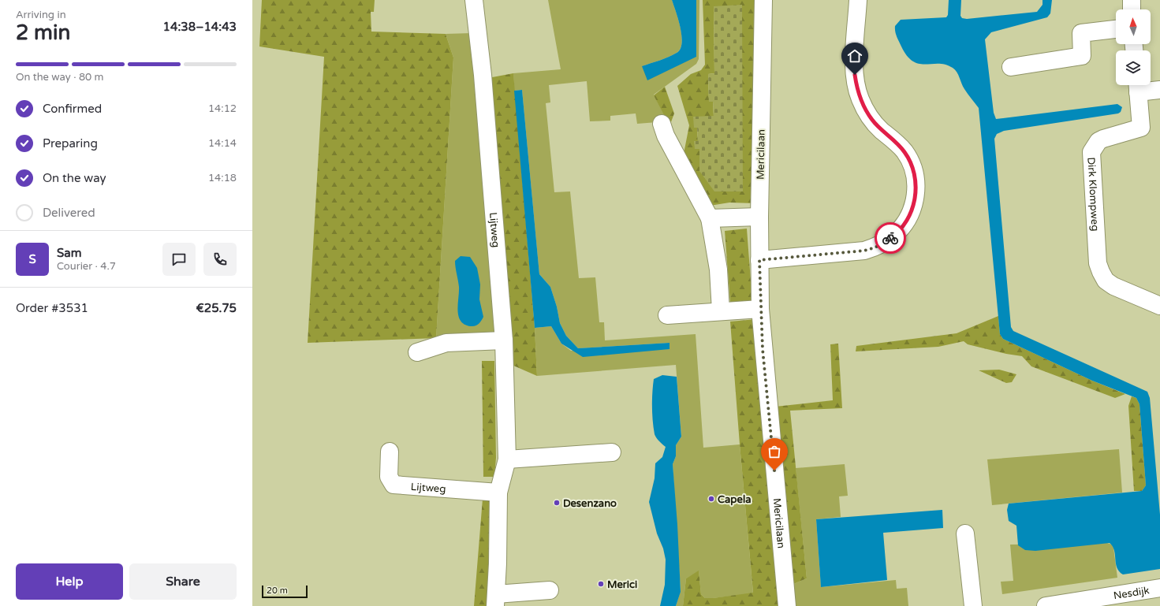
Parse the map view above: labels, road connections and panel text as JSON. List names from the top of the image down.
{
  "streets": {
    "street": [
      "Mericilaan",
      "Dirk Klompweg",
      "Lijtweg",
      "Nesdijk"
    ]
  },
  "places": ["Capela", "Desenzano", "Merici"],
  "scale_bar": "20 m",
  "north": "top",
  "page": {
    "heading": ["2 min", "Arriving in", "14:38–14:43"],
    "panel": [
      "Sam",
      "Courier · 4.7",
      "Order #3531",
      "€25.75"
    ],
    "bar": "On the way · 80 m",
    "list": [
      ["Confirmed", "14:12"],
      ["Preparing", "14:14"],
      ["On the way", "14:18"],
      "Delivered"
    ],
    "round": "S",
    "buttons": ["Help", "Share"],
    "scale": "20 m"
  }
}
